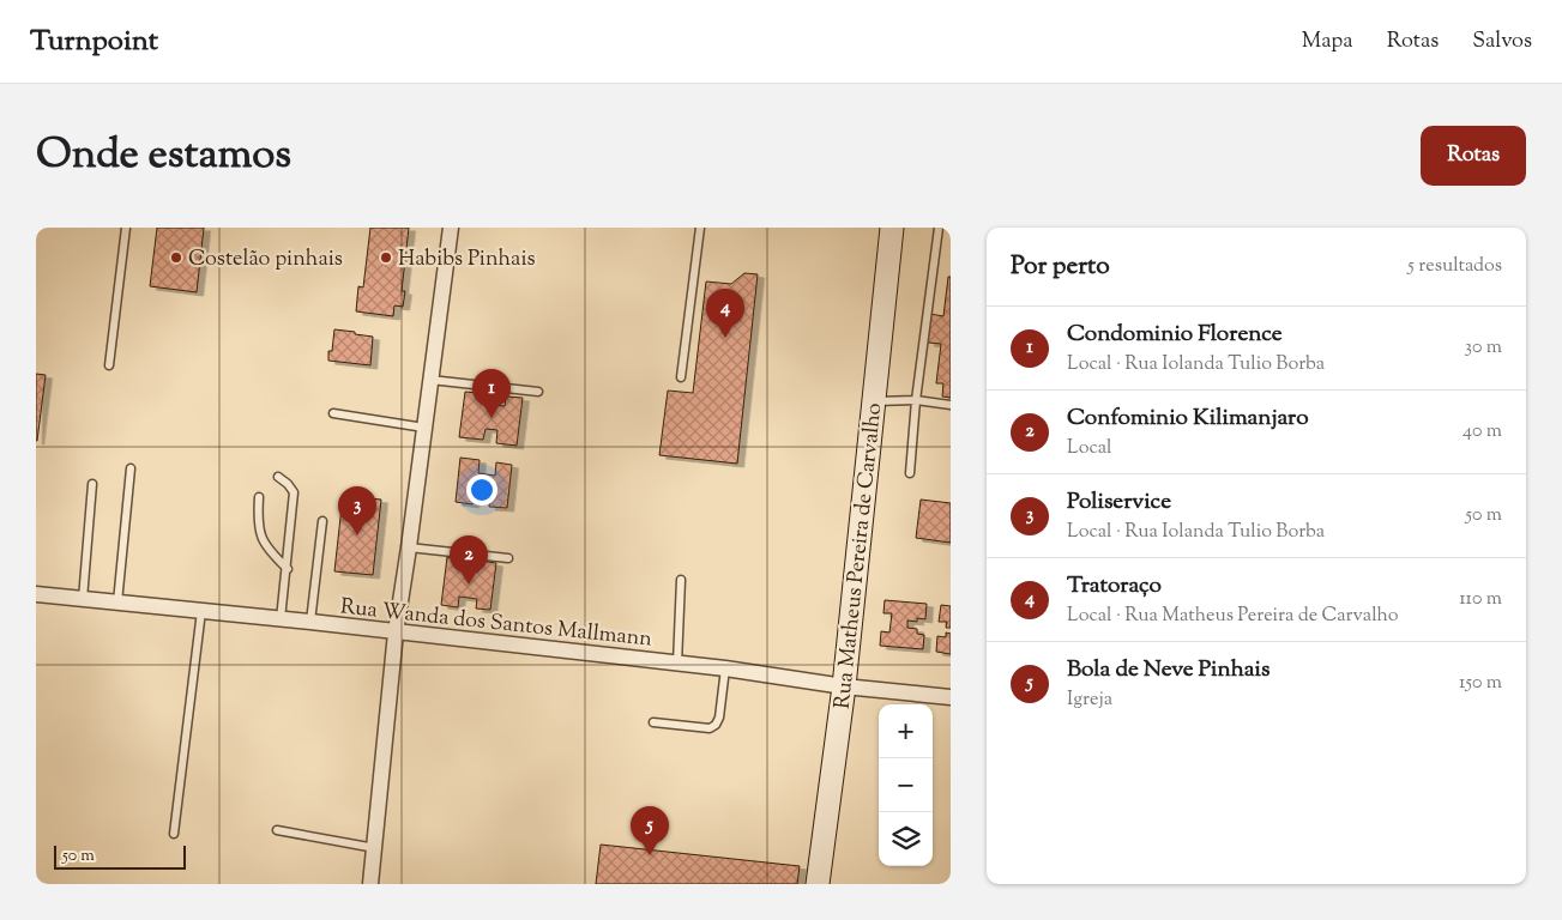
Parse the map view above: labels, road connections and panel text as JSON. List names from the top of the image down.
{
  "streets": {
    "street": ["Rua Matheus Pereira de Carvalho", "Rua Wanda dos Santos Mallmann"]
  },
  "crossings": [
    ["Rua Matheus Pereira de Carvalho", "Rua Wanda dos Santos Mallmann"]
  ],
  "places": ["Costelão pinhais", "Habibs Pinhais"],
  "scale_bar": "50 m",
  "page": {
    "header": "Turnpoint",
    "nav": ["Mapa", "Rotas", "Salvos"],
    "title": "Onde estamos",
    "buttons": "Rotas",
    "heading": ["Por perto", "5 resultados"],
    "pins": [
      "4",
      "1",
      "3",
      "2",
      "5"
    ],
    "list": [
      {
        "mark": "1",
        "name": "Condominio Florence",
        "note": "Local · Rua Iolanda Tulio Borba",
        "value": "30 m"
      },
      {
        "mark": "2",
        "name": "Confominio Kilimanjaro",
        "note": "Local",
        "value": "40 m"
      },
      {
        "mark": "3",
        "name": "Poliservice",
        "note": "Local · Rua Iolanda Tulio Borba",
        "value": "50 m"
      },
      {
        "mark": "4",
        "name": "Tratoraço",
        "note": "Local · Rua Matheus Pereira de Carvalho",
        "value": "110 m"
      },
      {
        "mark": "5",
        "name": "Bola de Neve Pinhais",
        "note": "Igreja",
        "value": "150 m"
      }
    ],
    "map_buttons": ["+", "−"],
    "scale": "50 m"
  }
}
